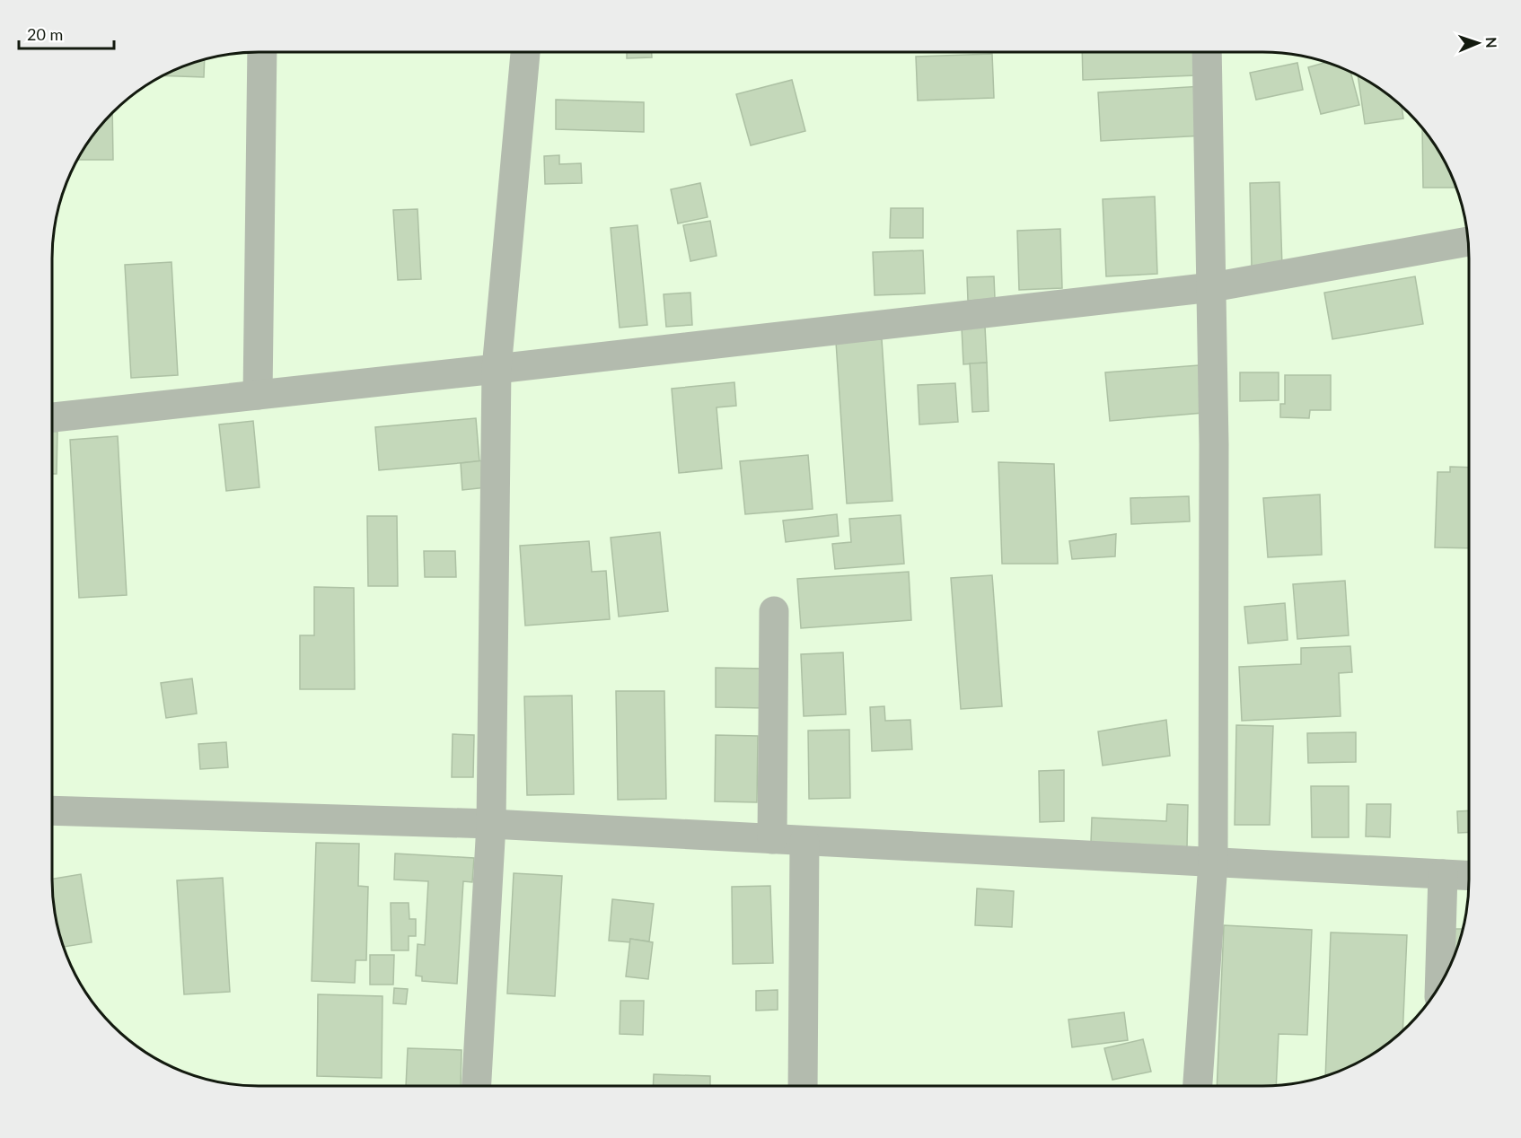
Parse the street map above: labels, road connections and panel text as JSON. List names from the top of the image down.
{
  "scale_bar": "20 m",
  "north": "right"
}
